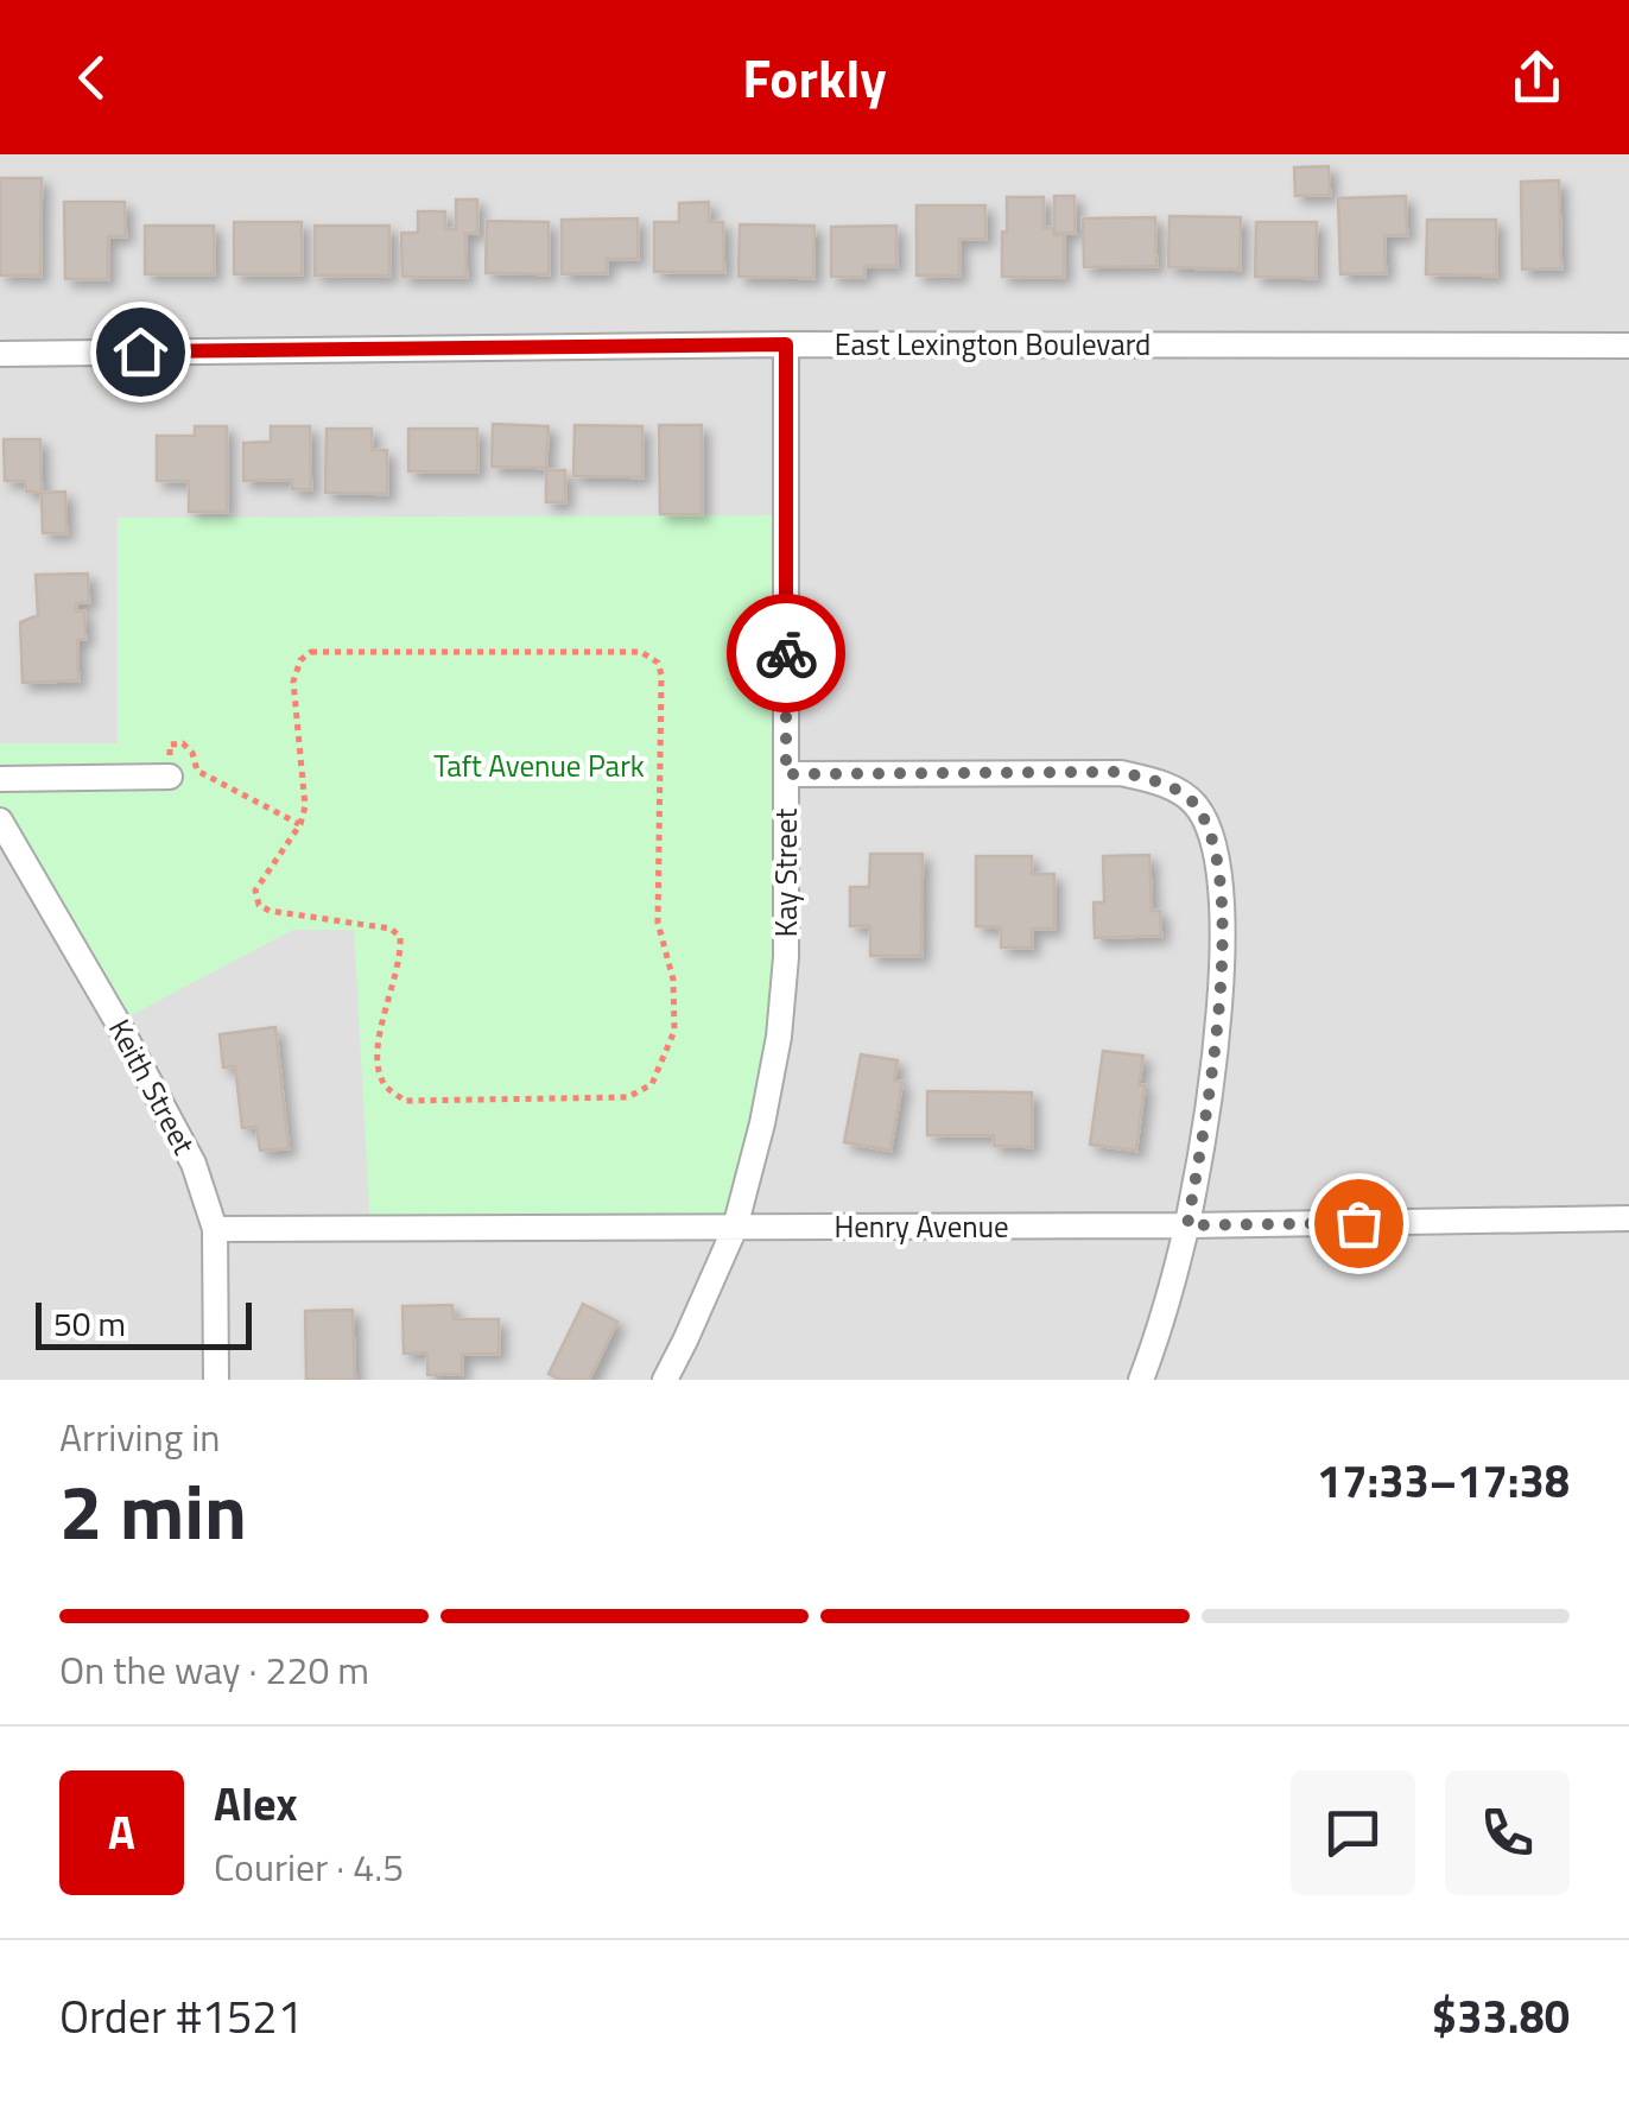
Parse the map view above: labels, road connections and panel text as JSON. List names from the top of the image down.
{
  "streets": {
    "street": [
      "East Lexington Boulevard",
      "Kay Street",
      "Keith Street",
      "Henry Avenue"
    ]
  },
  "crossings": [
    ["East Lexington Boulevard", "Kay Street"],
    ["Kay Street", "Henry Avenue"],
    ["Keith Street", "Henry Avenue"]
  ],
  "parks": ["Taft Avenue Park"],
  "scale_bar": "50 m",
  "page": {
    "header": "Forkly",
    "scale": "50 m",
    "heading": ["2 min", "Arriving in", "17:33–17:38"],
    "panel": [
      "Alex",
      "Courier · 4.5",
      "Order #1521",
      "$33.80"
    ],
    "bar": "On the way · 220 m",
    "round": "A"
  }
}
